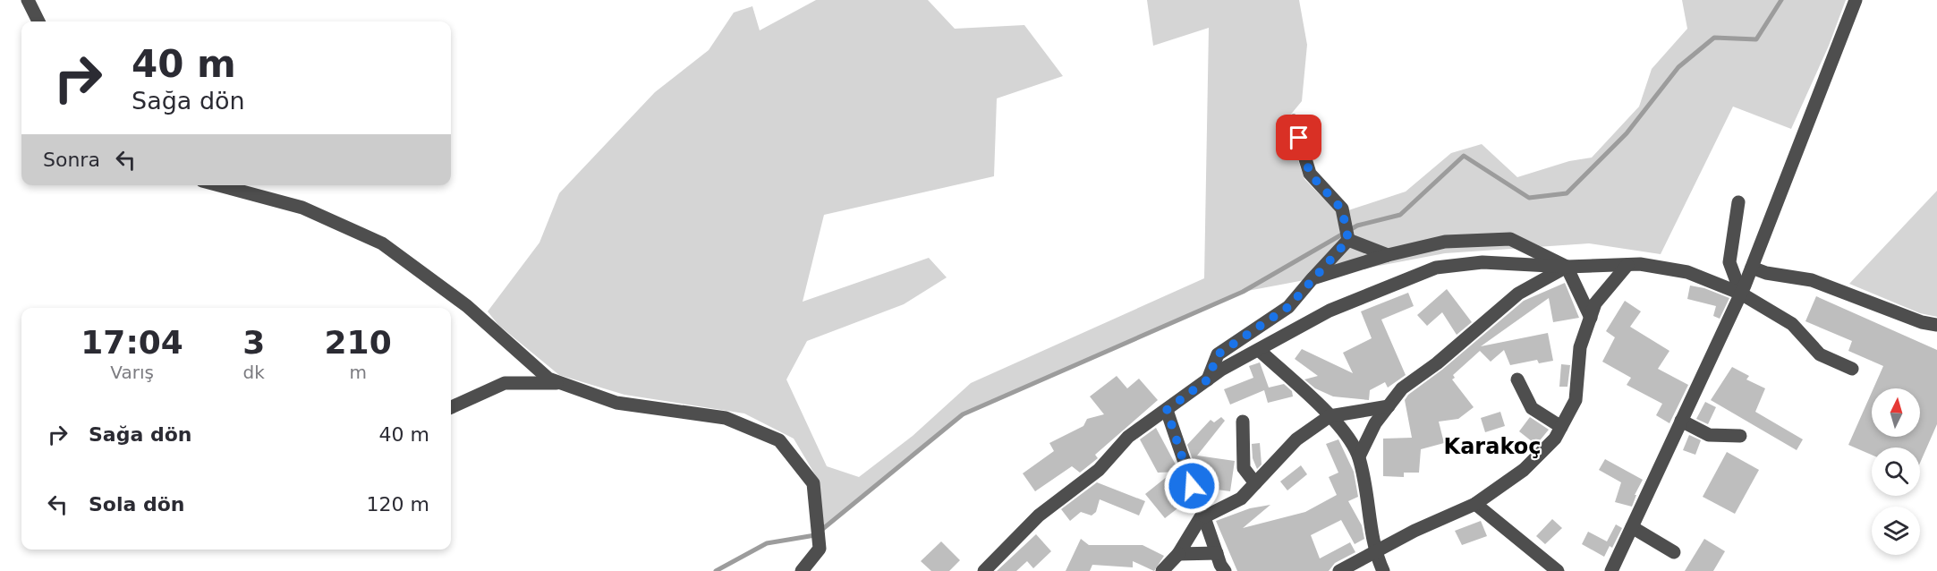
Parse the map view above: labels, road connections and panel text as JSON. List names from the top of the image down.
{
  "districts": ["Karakoç"],
  "north": "top",
  "page": {
    "turn": ["40 m", "Sağa dön"],
    "then": "Sonra",
    "eta": [
      "17:04",
      "Varış",
      "3",
      "dk",
      "210",
      "m"
    ],
    "list": [
      {
        "name": "Sağa dön",
        "value": "40 m"
      },
      {
        "name": "Sola dön",
        "value": "120 m"
      }
    ]
  }
}
